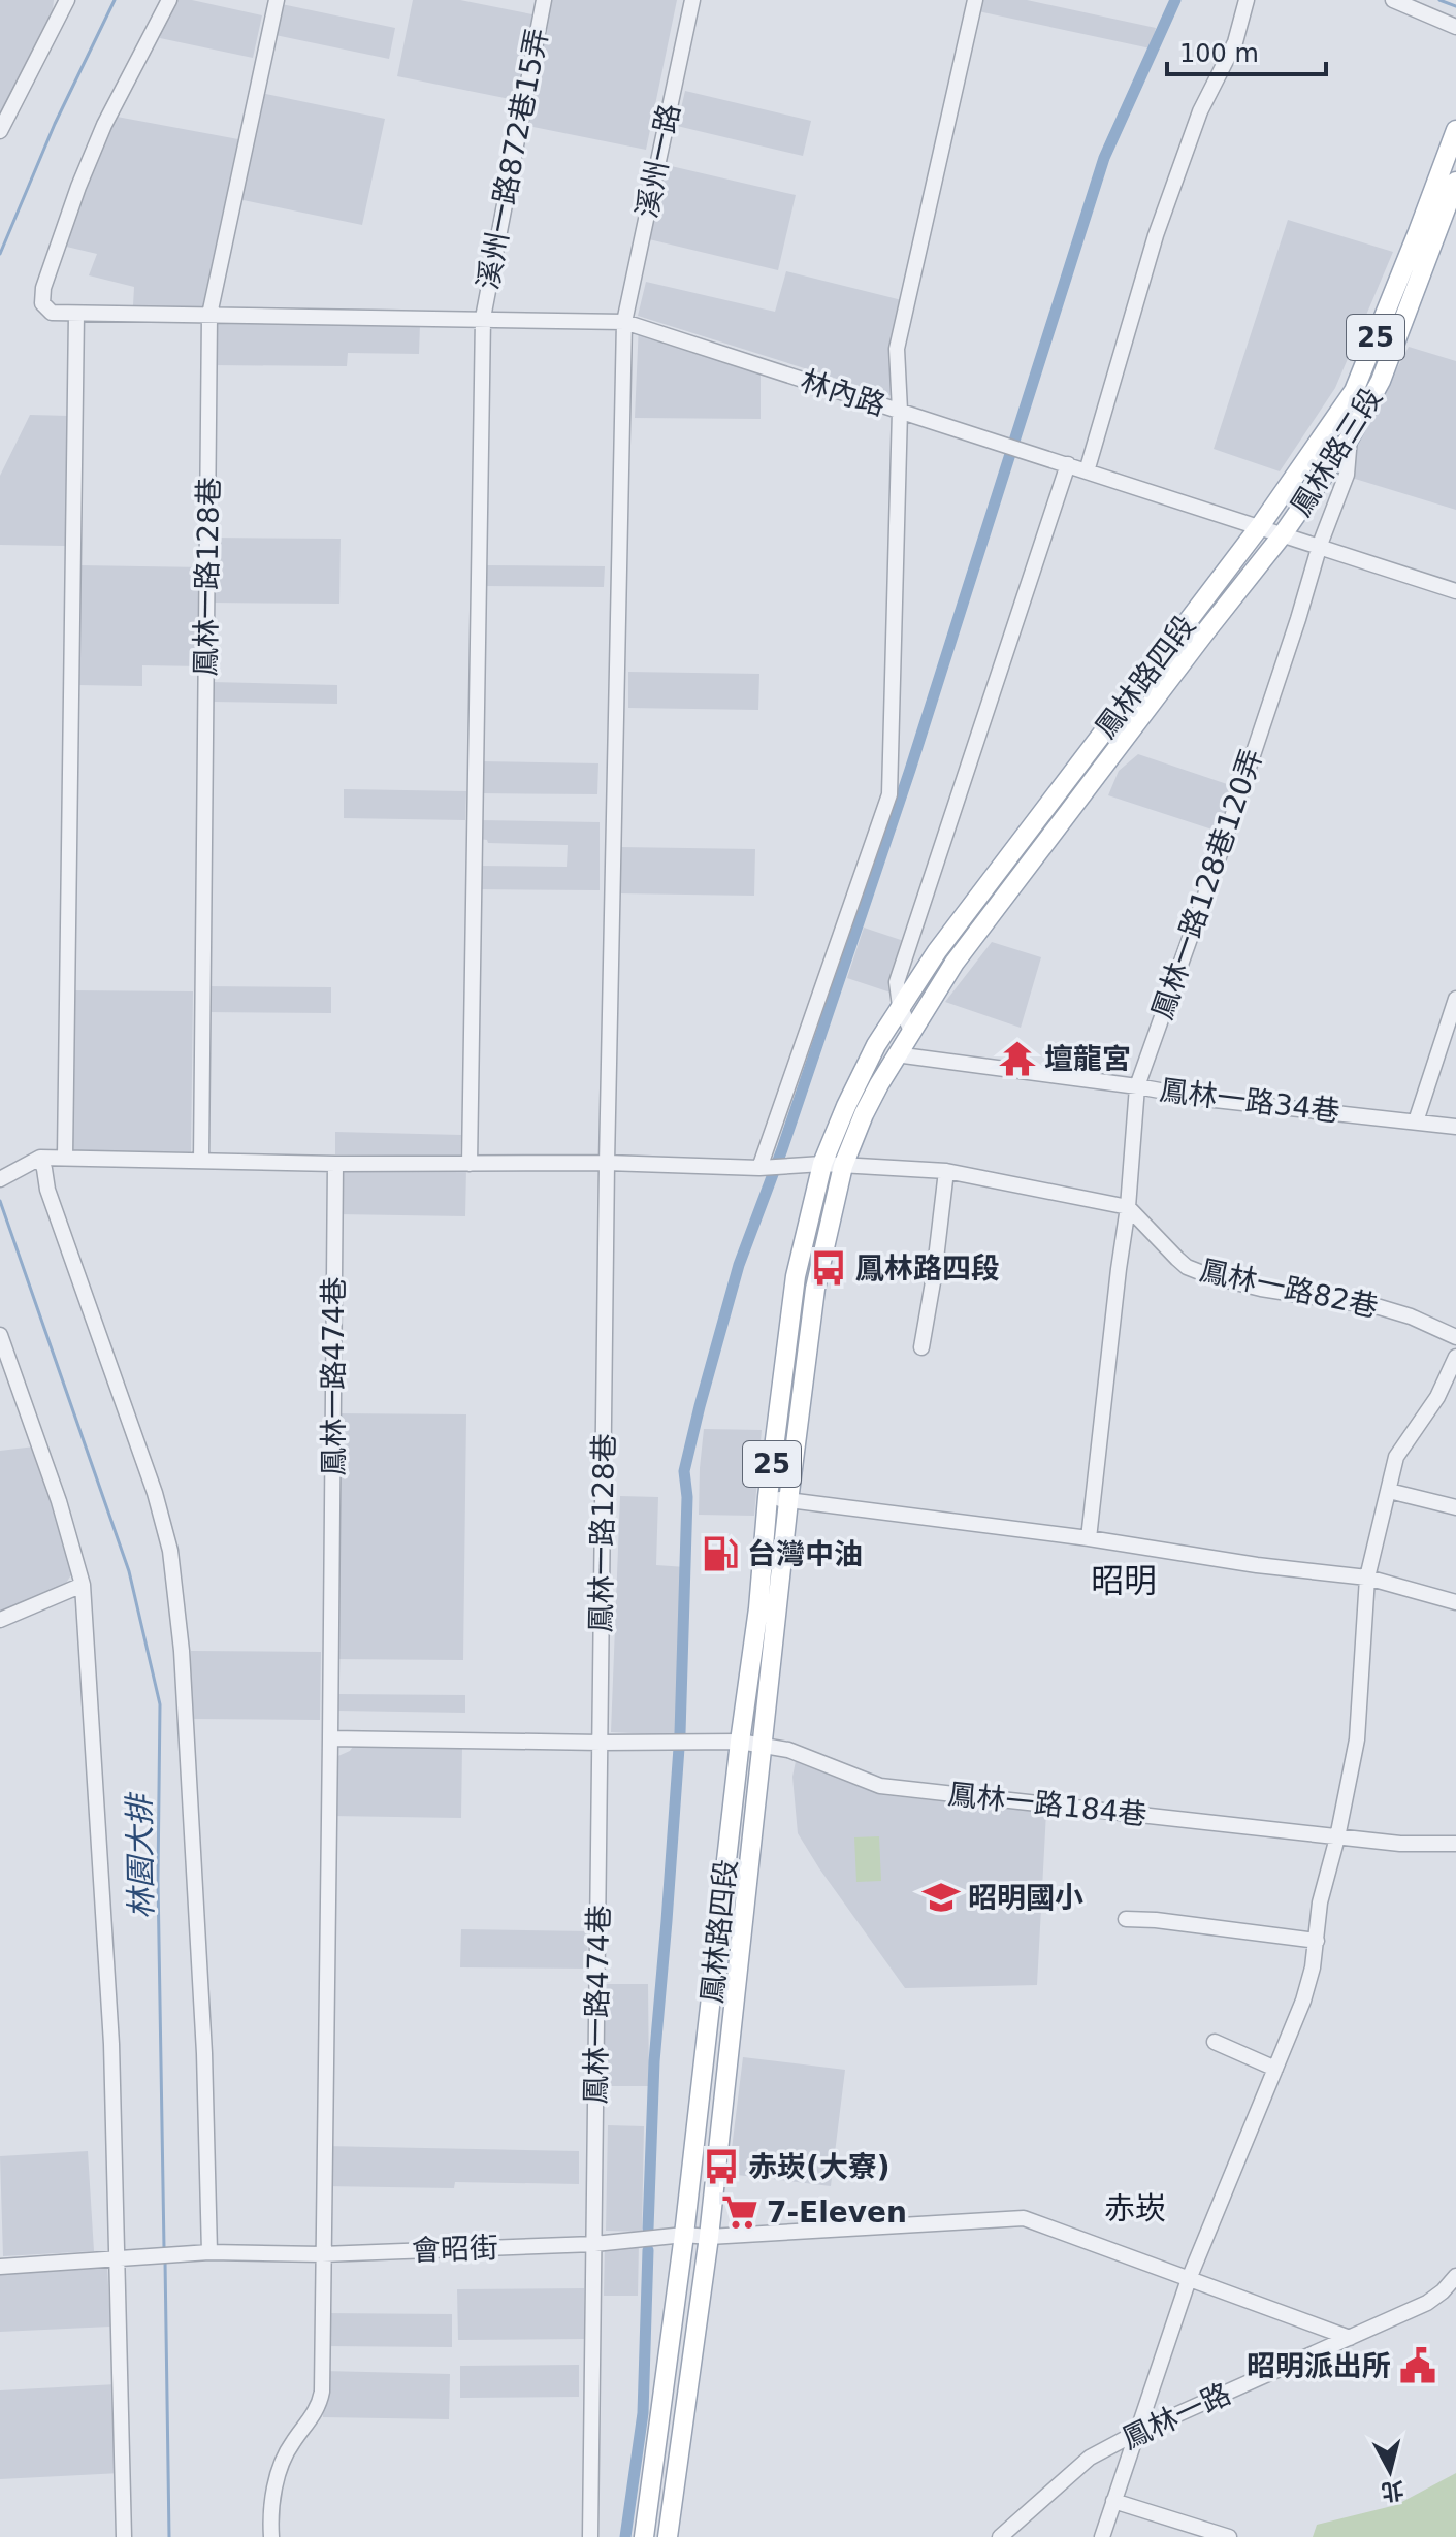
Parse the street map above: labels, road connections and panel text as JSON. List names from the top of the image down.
{
  "streets": {
    "main road": ["25", "鳳林路三段", "鳳林路四段"],
    "street": [
      "溪州一路872巷15弄",
      "溪州一路",
      "林內路",
      "鳳林一路128巷",
      "鳳林一路128巷120弄",
      "鳳林一路34巷",
      "鳳林一路82巷",
      "鳳林一路474巷",
      "鳳林一路184巷",
      "會昭街",
      "鳳林一路"
    ]
  },
  "crossings": [
    ["溪州一路872巷15弄", "林內路"],
    ["溪州一路", "林內路"],
    ["溪州一路", "鳳林一路128巷"],
    ["林內路", "鳳林路三段"],
    ["林內路", "鳳林一路128巷"],
    ["林內路", "鳳林路四段"],
    ["林內路", "鳳林一路128巷120弄"],
    ["鳳林路三段", "鳳林路四段"],
    ["鳳林路三段", "鳳林一路128巷120弄"],
    ["鳳林一路128巷", "鳳林一路474巷"],
    ["鳳林路四段", "鳳林一路34巷"],
    ["鳳林路四段", "鳳林一路184巷"],
    ["鳳林路四段", "會昭街"],
    ["鳳林一路128巷120弄", "鳳林一路34巷"],
    ["鳳林一路128巷120弄", "鳳林一路82巷"],
    ["鳳林一路474巷", "會昭街"]
  ],
  "districts": ["昭明", "赤崁"],
  "water": ["林園大排"],
  "places": {
    "temple": ["壇龍宮"],
    "bus stop": ["鳳林路四段", "赤崁(大寮)"],
    "fuel station": ["台灣中油"],
    "school or university": ["昭明國小"],
    "supermarket": ["7-Eleven"],
    "public building": ["昭明派出所"]
  },
  "scale_bar": "100 m",
  "north": "bottom"
}
